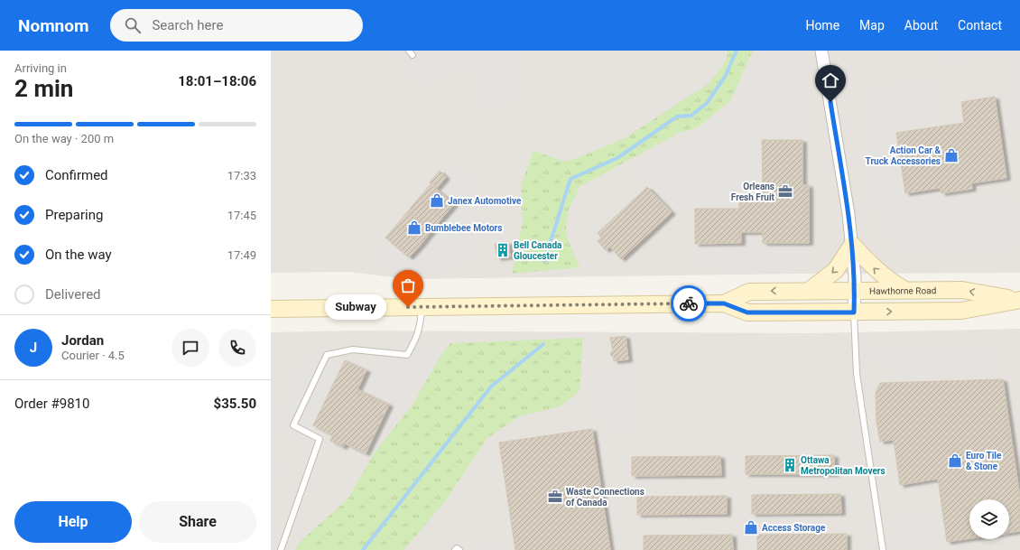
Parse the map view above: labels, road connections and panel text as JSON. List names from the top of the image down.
{
  "streets": {
    "main road": ["Hawthorne Road"]
  },
  "places": {
    "shop": [
      "Action Car & Truck Accessories",
      "Janex Automotive",
      "Bumblebee Motors",
      "Euro Tile & Stone",
      "Access Storage"
    ],
    "office": ["Orleans Fresh Fruit", "Waste Connections of Canada"],
    "building": ["Bell Canada Gloucester", "Ottawa Metropolitan Movers"],
    "other": ["Subway"]
  },
  "page": {
    "header": "Nomnom",
    "search": "Search here",
    "nav": [
      "Home",
      "Map",
      "About",
      "Contact"
    ],
    "heading": ["2 min", "Arriving in", "18:01–18:06"],
    "panel": [
      "Jordan",
      "Courier · 4.5",
      "Order #9810",
      "$35.50"
    ],
    "bar": "On the way · 200 m",
    "list": [
      ["Confirmed", "17:33"],
      ["Preparing", "17:45"],
      ["On the way", "17:49"],
      "Delivered"
    ],
    "bubble": "Subway",
    "round": "J",
    "buttons": ["Help", "Share"]
  }
}
